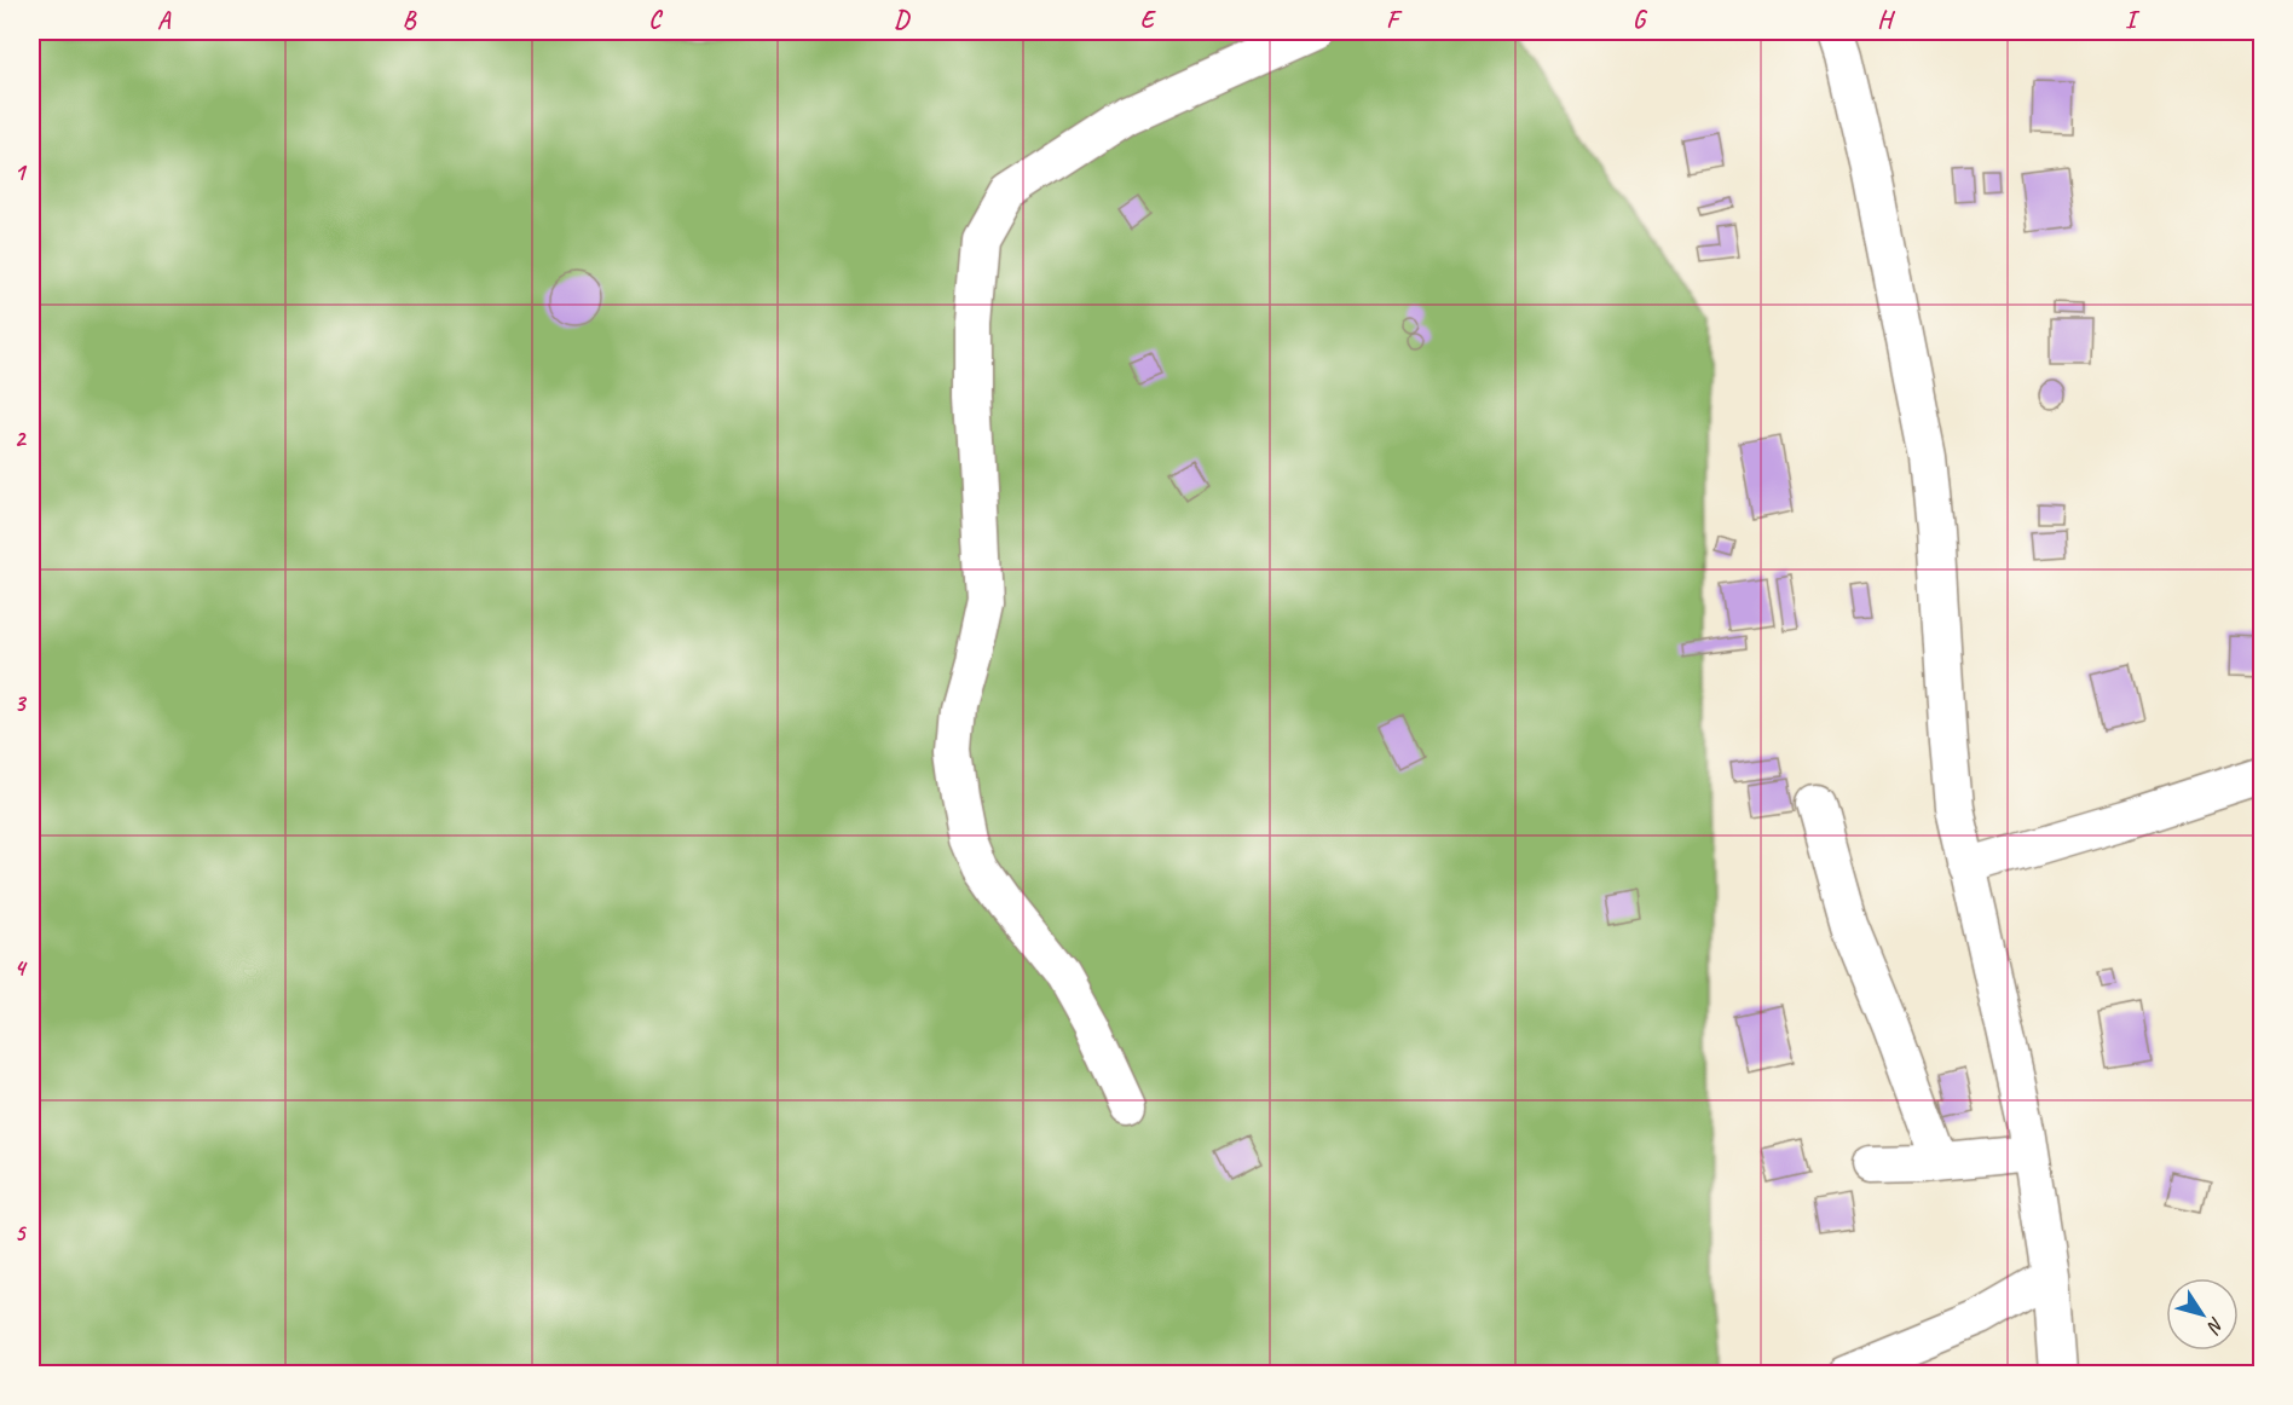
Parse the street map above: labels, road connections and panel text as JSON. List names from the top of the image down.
{
  "north": "bottom right",
  "grid": {
    "columns": [
      "A",
      "B",
      "C",
      "D",
      "E",
      "F",
      "G",
      "H",
      "I"
    ],
    "rows": [
      "1",
      "2",
      "3",
      "4",
      "5"
    ]
  }
}
